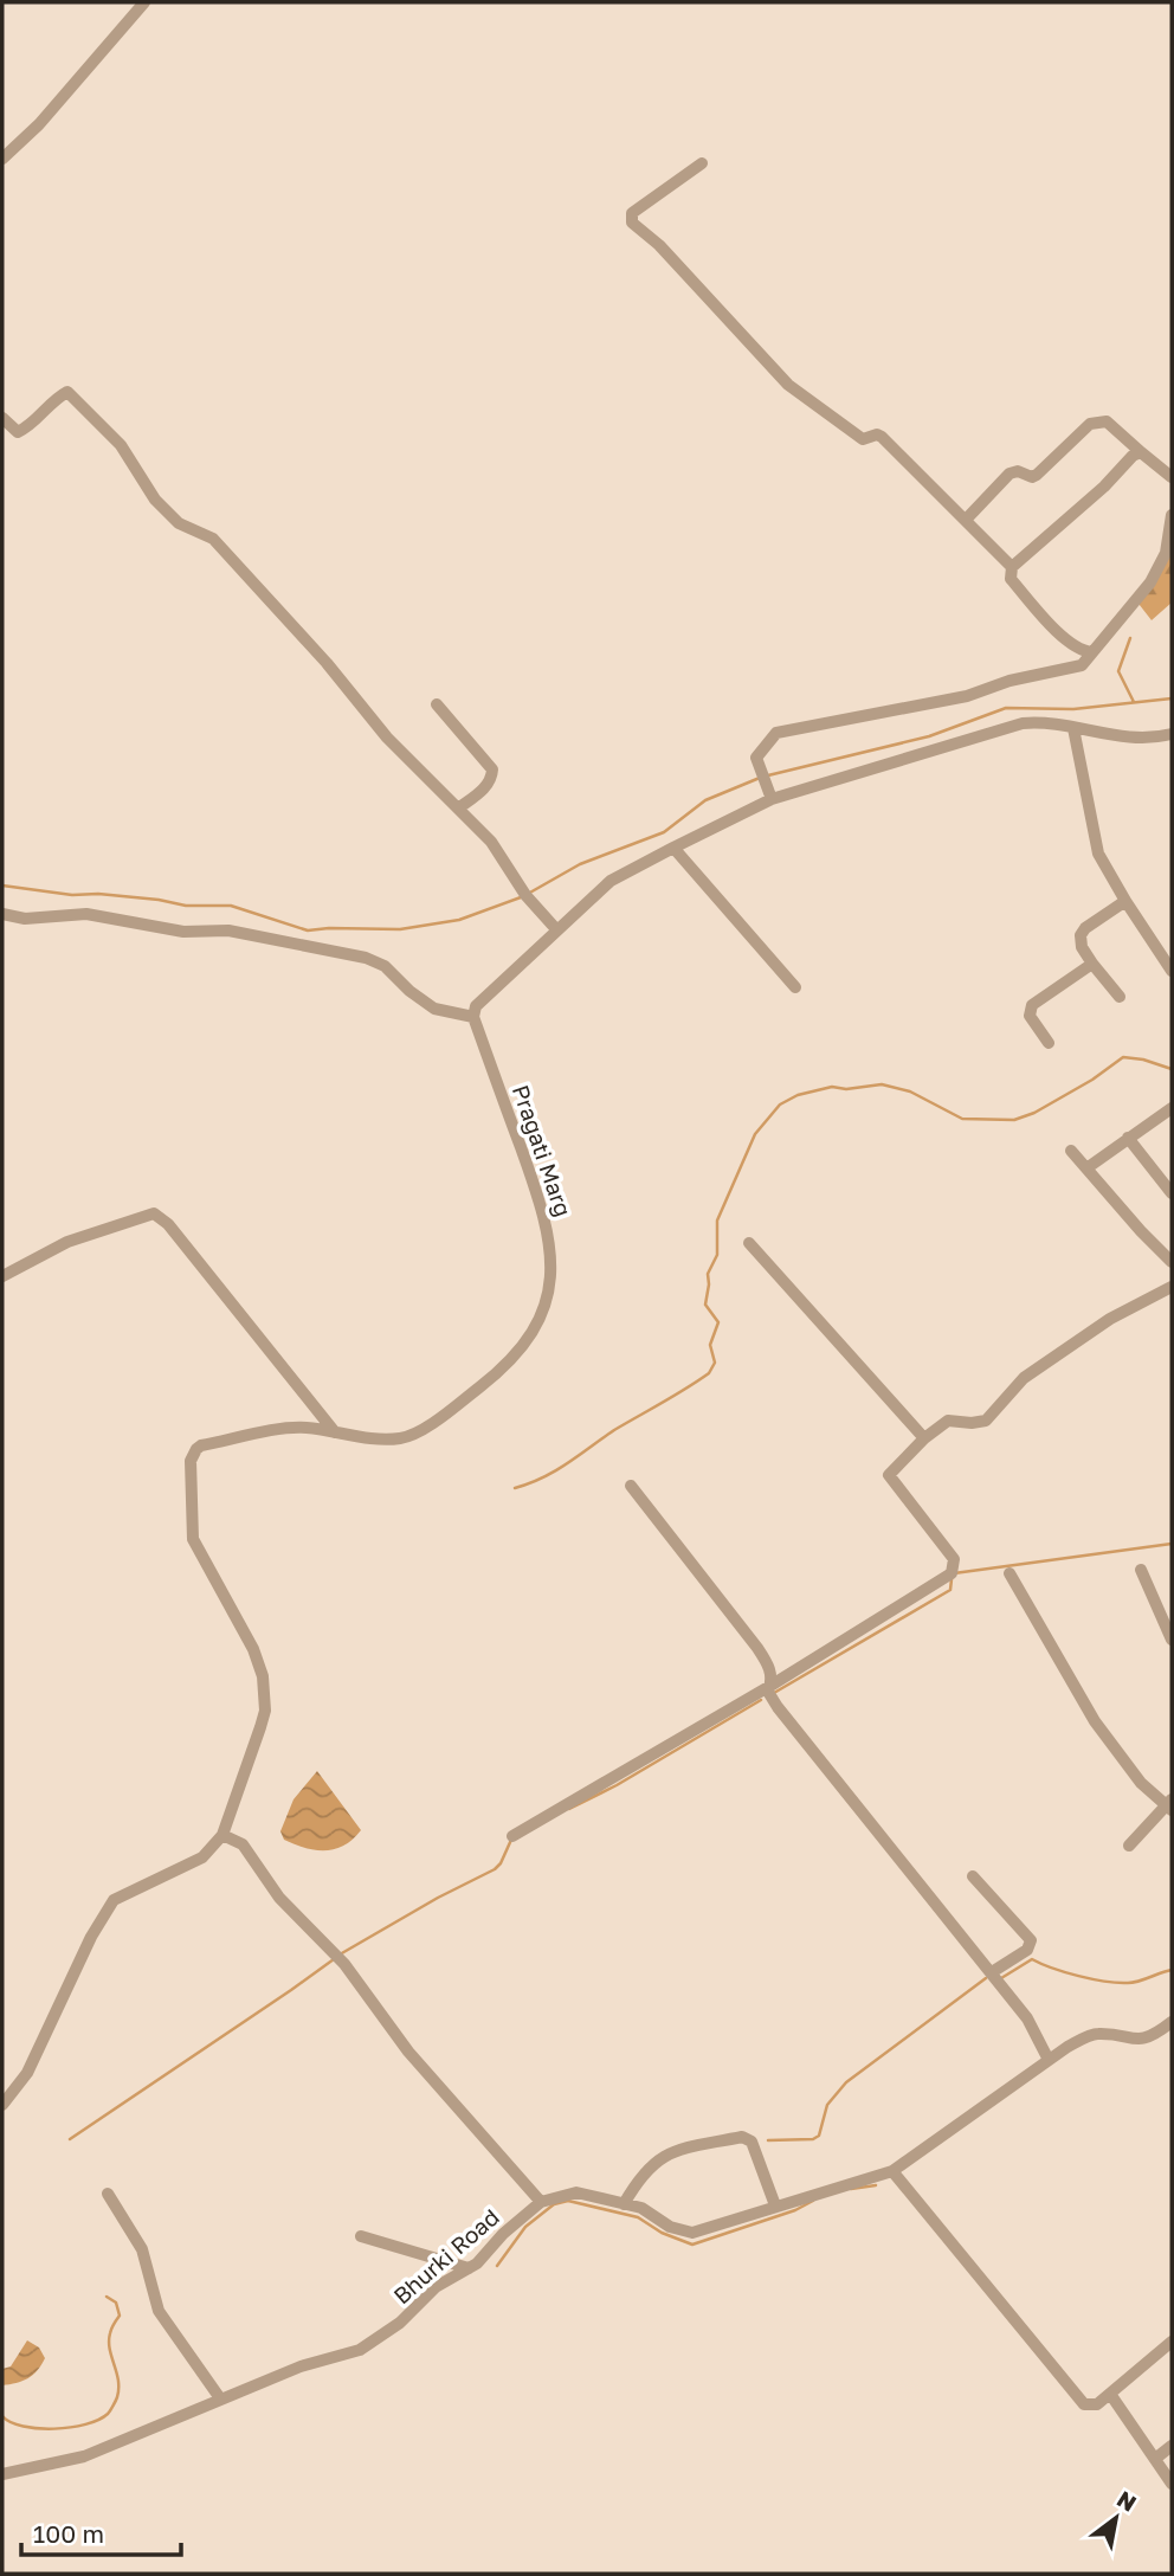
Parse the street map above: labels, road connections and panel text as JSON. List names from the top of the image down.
{
  "streets": {
    "street": ["Pragati Marg", "Bhurki Road"]
  },
  "scale_bar": "100 m",
  "north": "top right"
}
